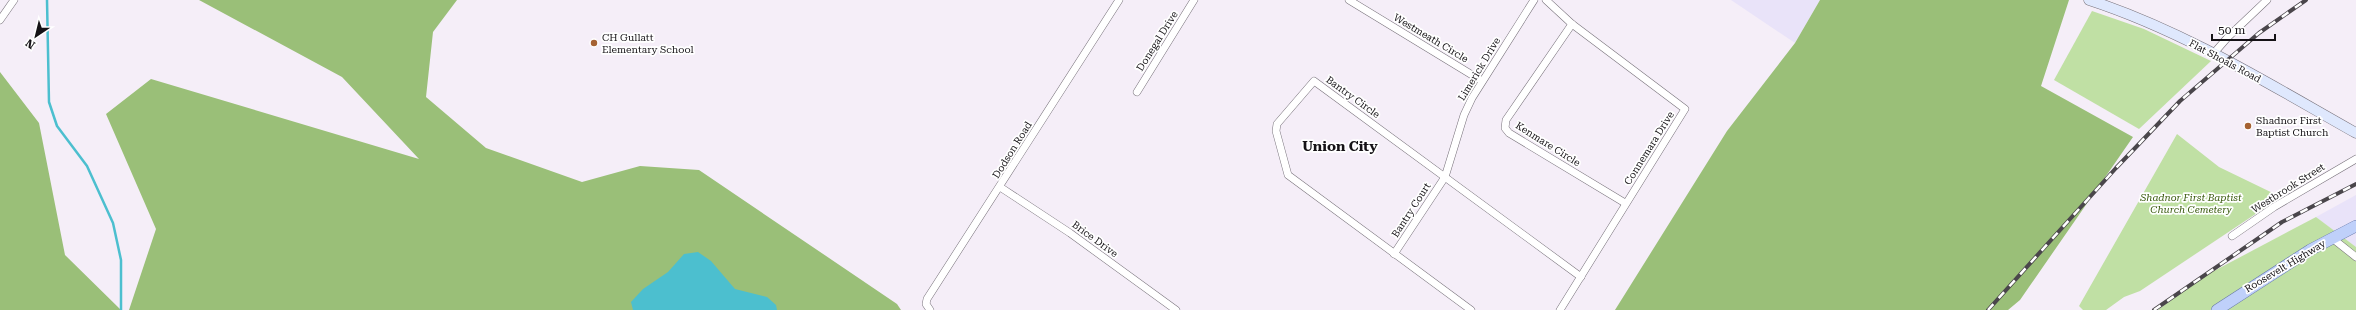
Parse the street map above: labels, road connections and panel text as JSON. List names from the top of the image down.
{
  "streets": {
    "main road": ["Roosevelt Highway"],
    "street": [
      "Westmeath Circle",
      "Donegal Drive",
      "Flat Shoals Road",
      "Limerick Drive",
      "Bantry Circle",
      "Kenmare Circle",
      "Connemara Drive",
      "Dodson Road",
      "Westbrook Street",
      "Bantry Court",
      "Brice Drive"
    ]
  },
  "crossings": [
    ["Westmeath Circle", "Limerick Drive"],
    ["Limerick Drive", "Bantry Circle"],
    ["Limerick Drive", "Bantry Court"],
    ["Bantry Circle", "Connemara Drive"],
    ["Bantry Circle", "Bantry Court"],
    ["Kenmare Circle", "Connemara Drive"],
    ["Dodson Road", "Brice Drive"]
  ],
  "districts": ["Union City"],
  "parks": ["Shadnor First Baptist Church Cemetery"],
  "places": ["CH Gullatt Elementary School", "Shadnor First Baptist Church"],
  "scale_bar": "50 m",
  "north": "bottom left"
}
